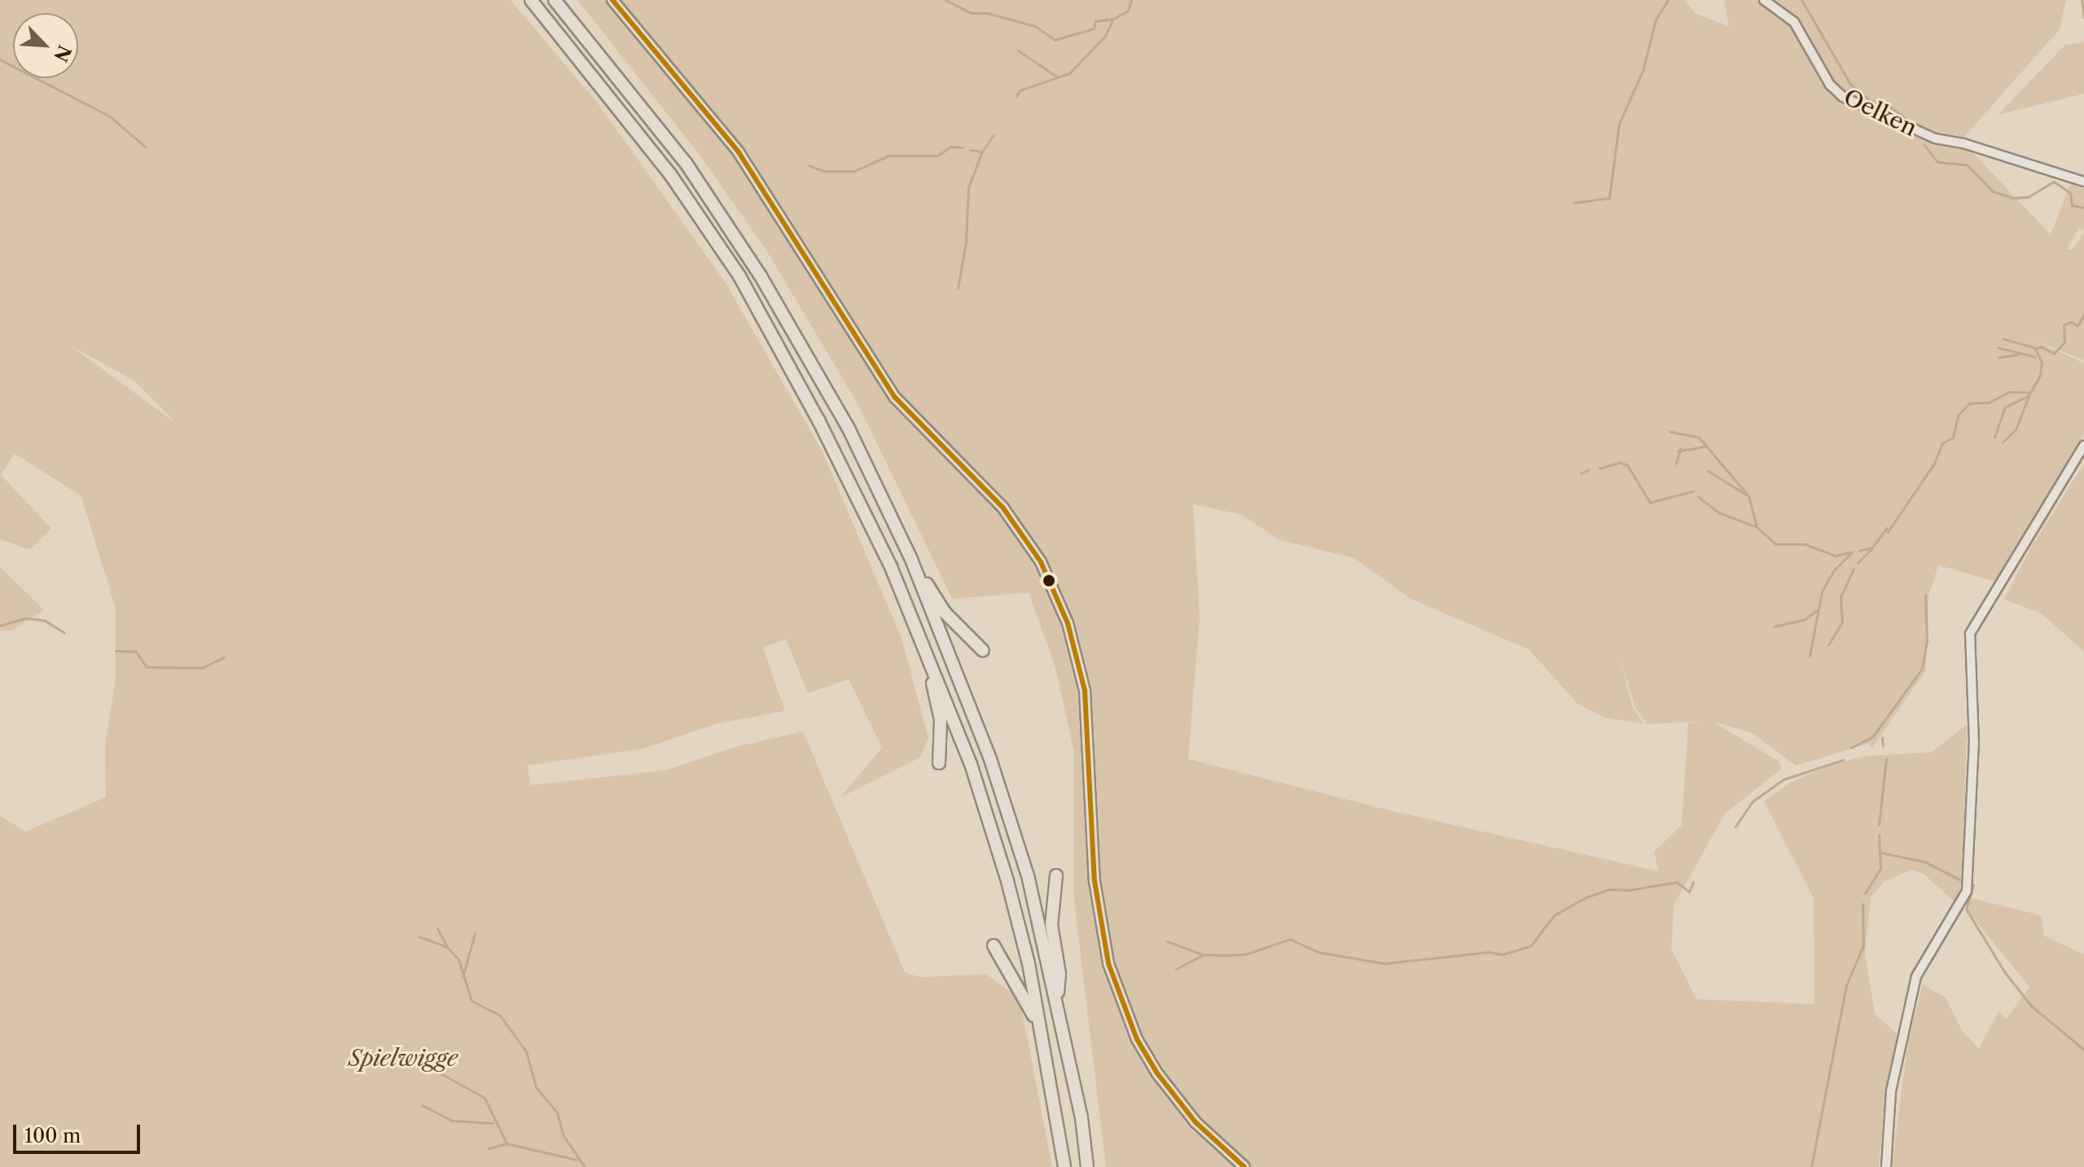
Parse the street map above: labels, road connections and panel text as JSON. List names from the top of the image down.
{
  "streets": {
    "street": ["Oelken"]
  },
  "parks": ["Spielwigge"],
  "scale_bar": "100 m",
  "north": "bottom right"
}
